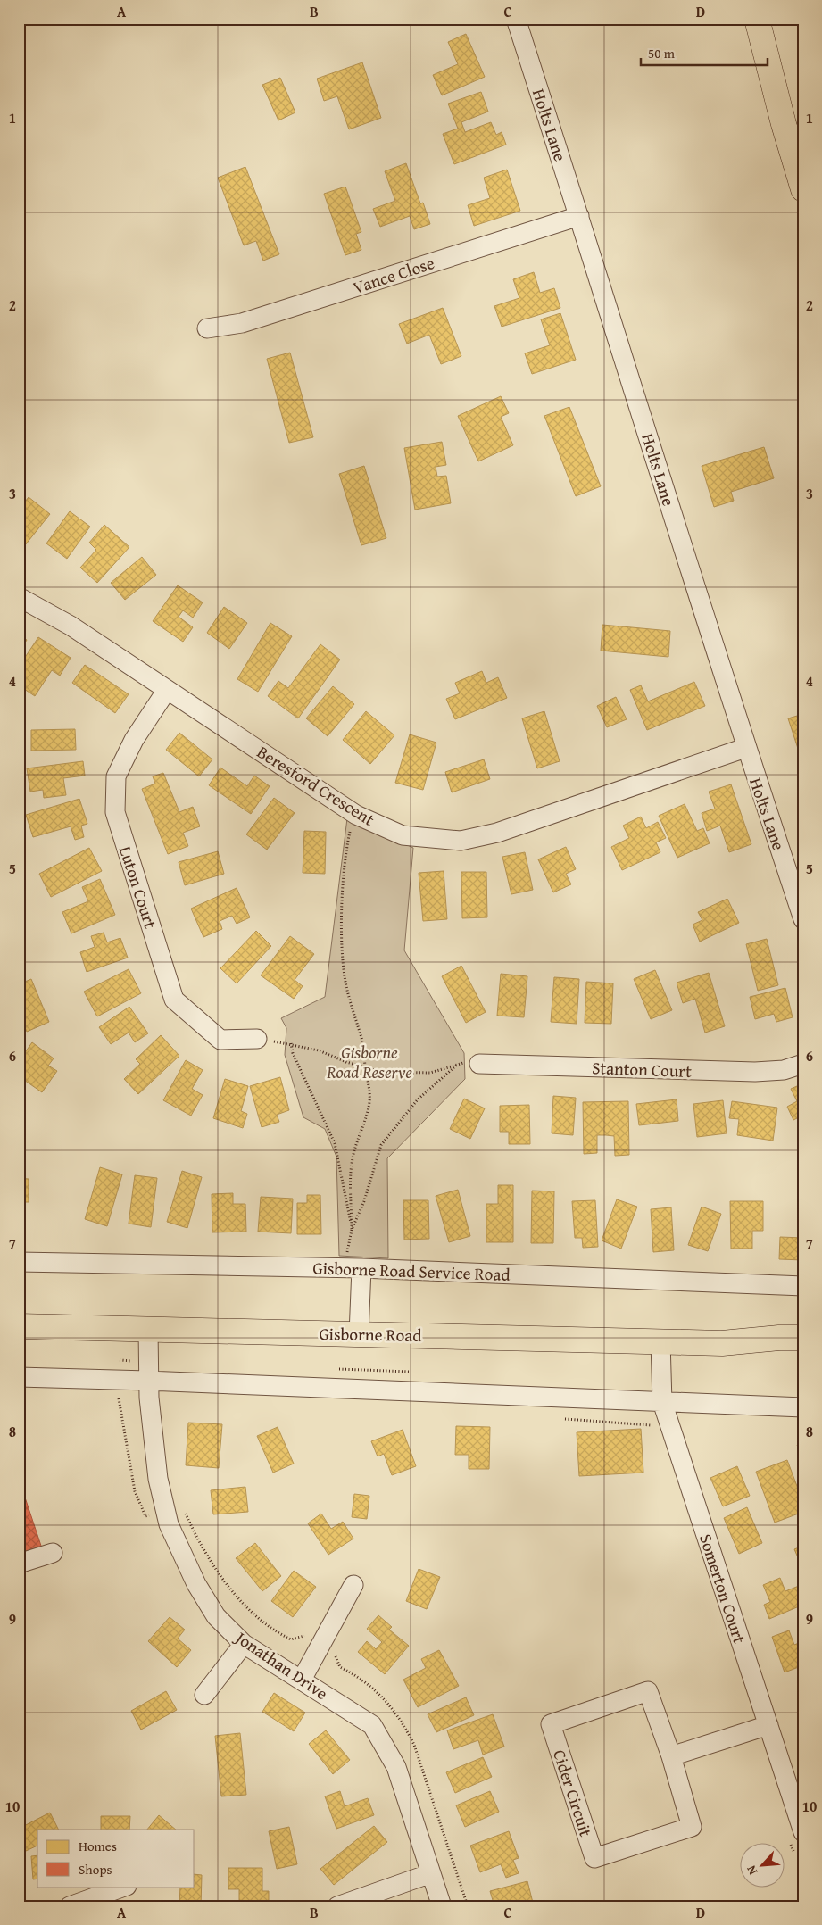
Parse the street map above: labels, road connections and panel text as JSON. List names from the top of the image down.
{
  "streets": {
    "main road": ["Gisborne Road"],
    "street": [
      "Holts Lane",
      "Vance Close",
      "Beresford Crescent",
      "Luton Court",
      "Stanton Court",
      "Gisborne Road Service Road",
      "Somerton Court",
      "Jonathan Drive",
      "Cider Circuit"
    ]
  },
  "crossings": [
    ["Holts Lane", "Vance Close"],
    ["Holts Lane", "Beresford Crescent"],
    ["Beresford Crescent", "Luton Court"],
    ["Gisborne Road", "Somerton Court"],
    ["Gisborne Road", "Jonathan Drive"]
  ],
  "parks": ["Gisborne Road Reserve"],
  "legend": ["Homes", "Shops"],
  "scale_bar": "50 m",
  "north": "bottom left",
  "grid": {
    "columns": [
      "A",
      "B",
      "C",
      "D"
    ],
    "rows": [
      "1",
      "2",
      "3",
      "4",
      "5",
      "6",
      "7",
      "8",
      "9",
      "10"
    ]
  }
}
